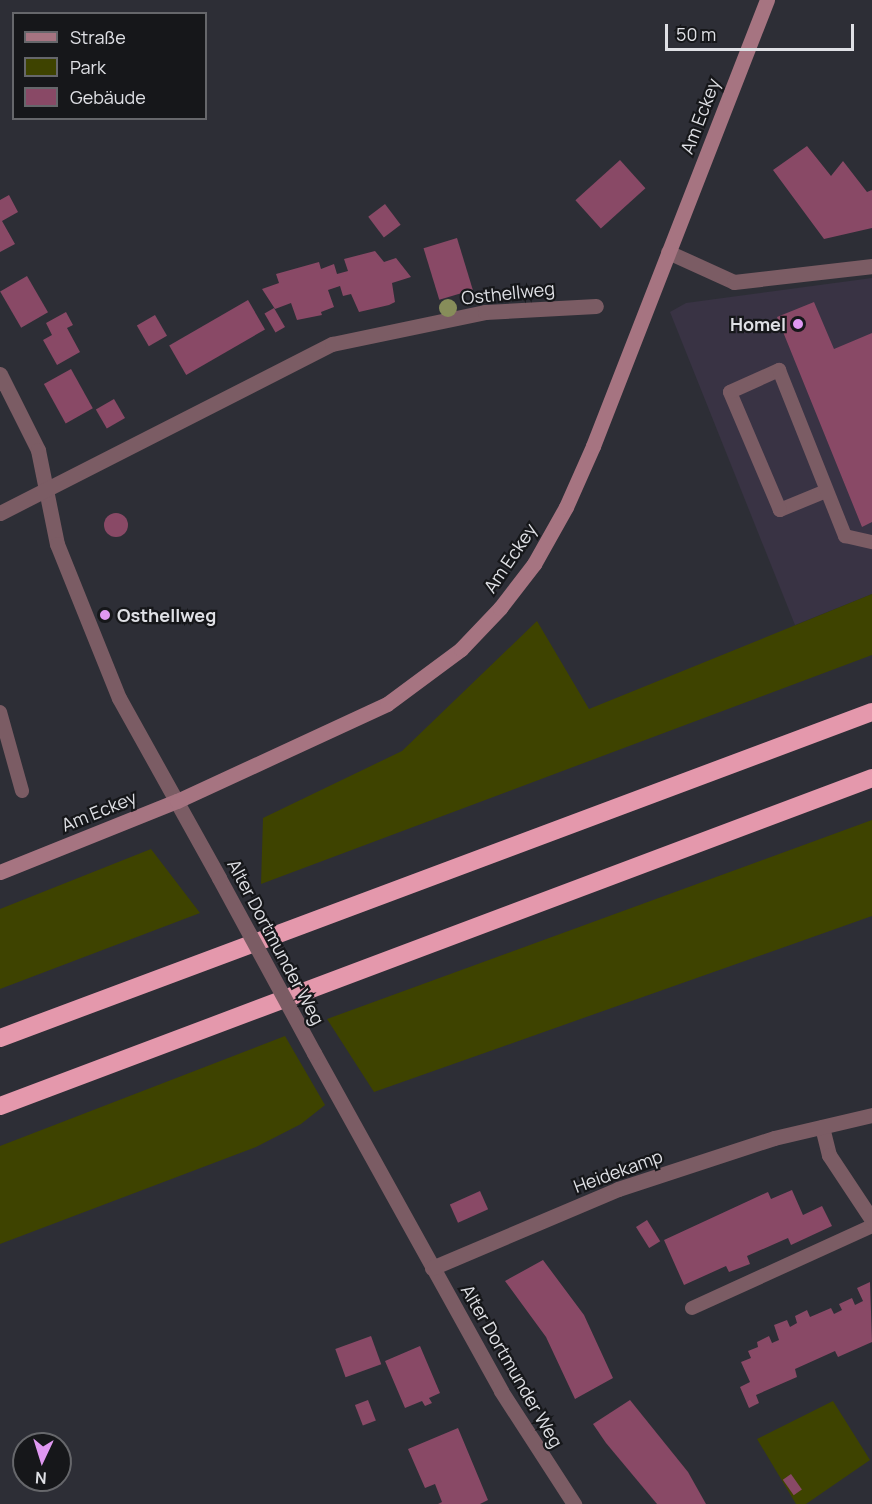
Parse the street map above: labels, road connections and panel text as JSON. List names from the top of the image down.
{
  "streets": {
    "street": [
      "Am Eckey",
      "Osthellweg",
      "Alter Dortmunder Weg",
      "Heidekamp"
    ]
  },
  "crossings": [
    ["Am Eckey", "Alter Dortmunder Weg"],
    ["Osthellweg", "Alter Dortmunder Weg"],
    ["Alter Dortmunder Weg", "Heidekamp"]
  ],
  "places": ["Homel", "Osthellweg"],
  "legend": ["Straße", "Park", "Gebäude"],
  "scale_bar": "50 m",
  "north": "bottom"
}
